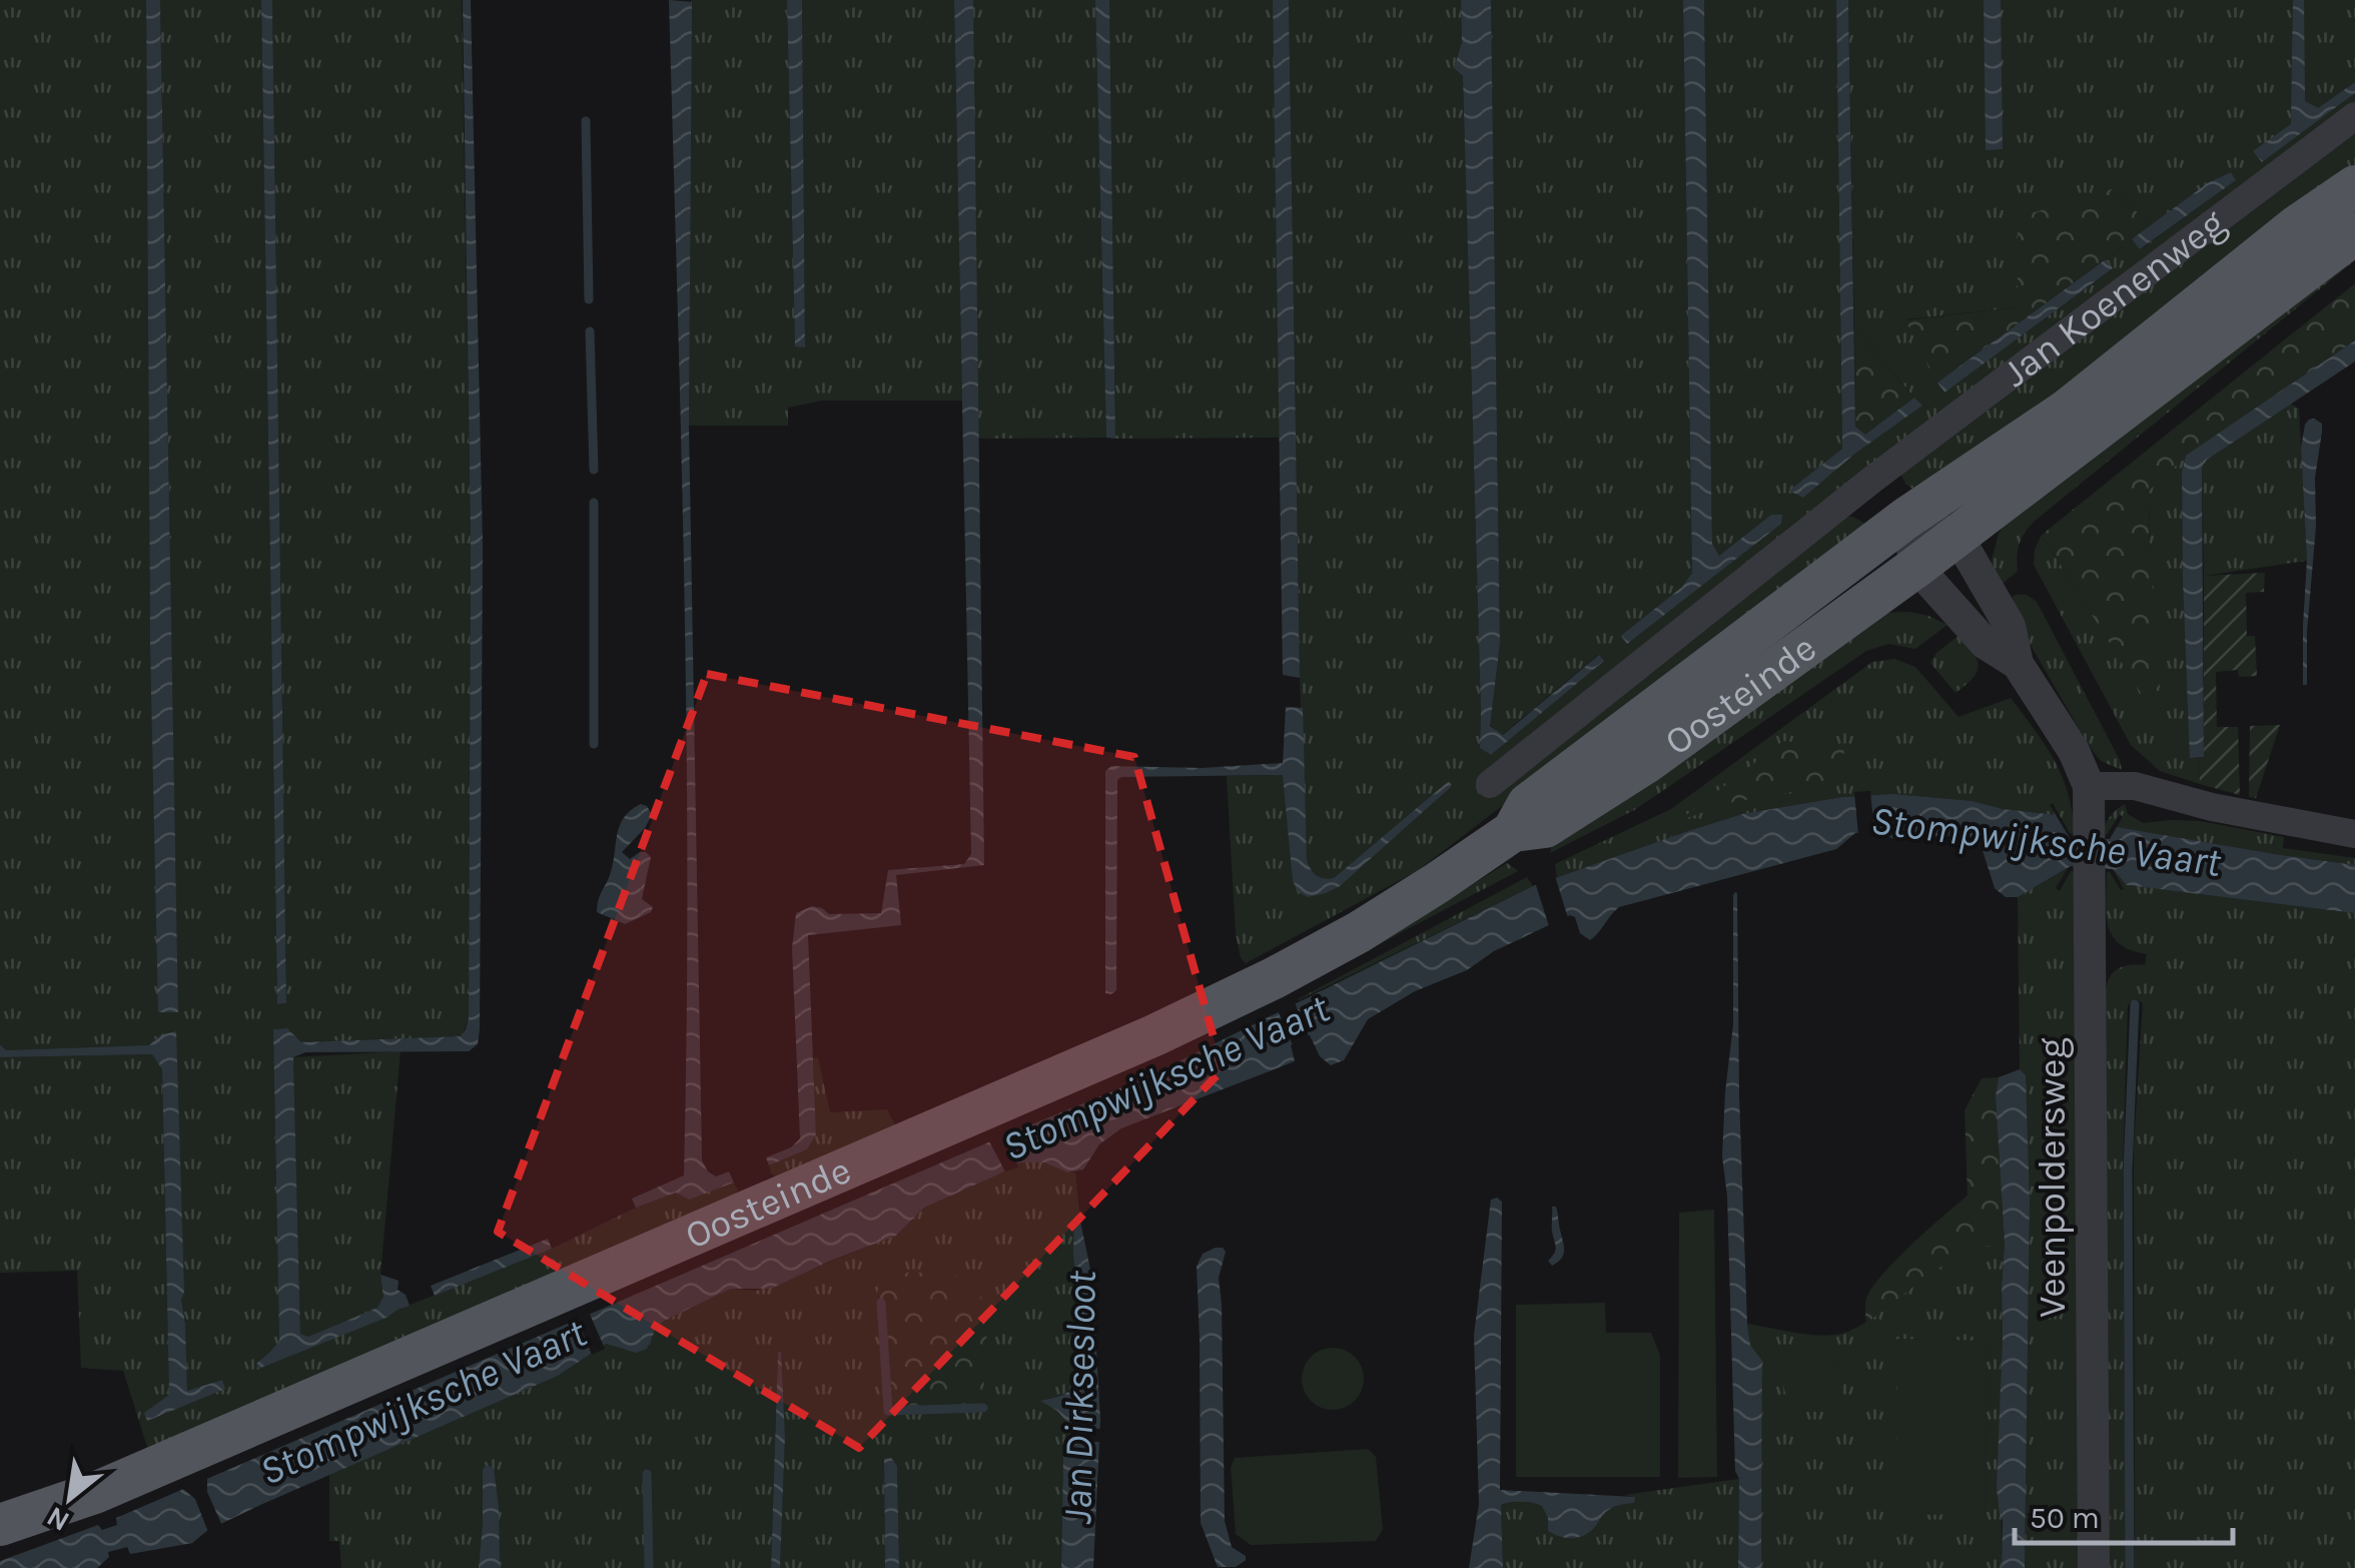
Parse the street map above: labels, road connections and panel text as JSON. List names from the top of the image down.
{
  "streets": {
    "main road": ["Jan Koenenweg", "Oosteinde"],
    "street": ["Veenpoldersweg"]
  },
  "crossings": [
    ["Jan Koenenweg", "Oosteinde"]
  ],
  "water": ["Stompwijksche Vaart", "Jan Dirksesloot"],
  "scale_bar": "50 m",
  "north": "bottom left"
}
